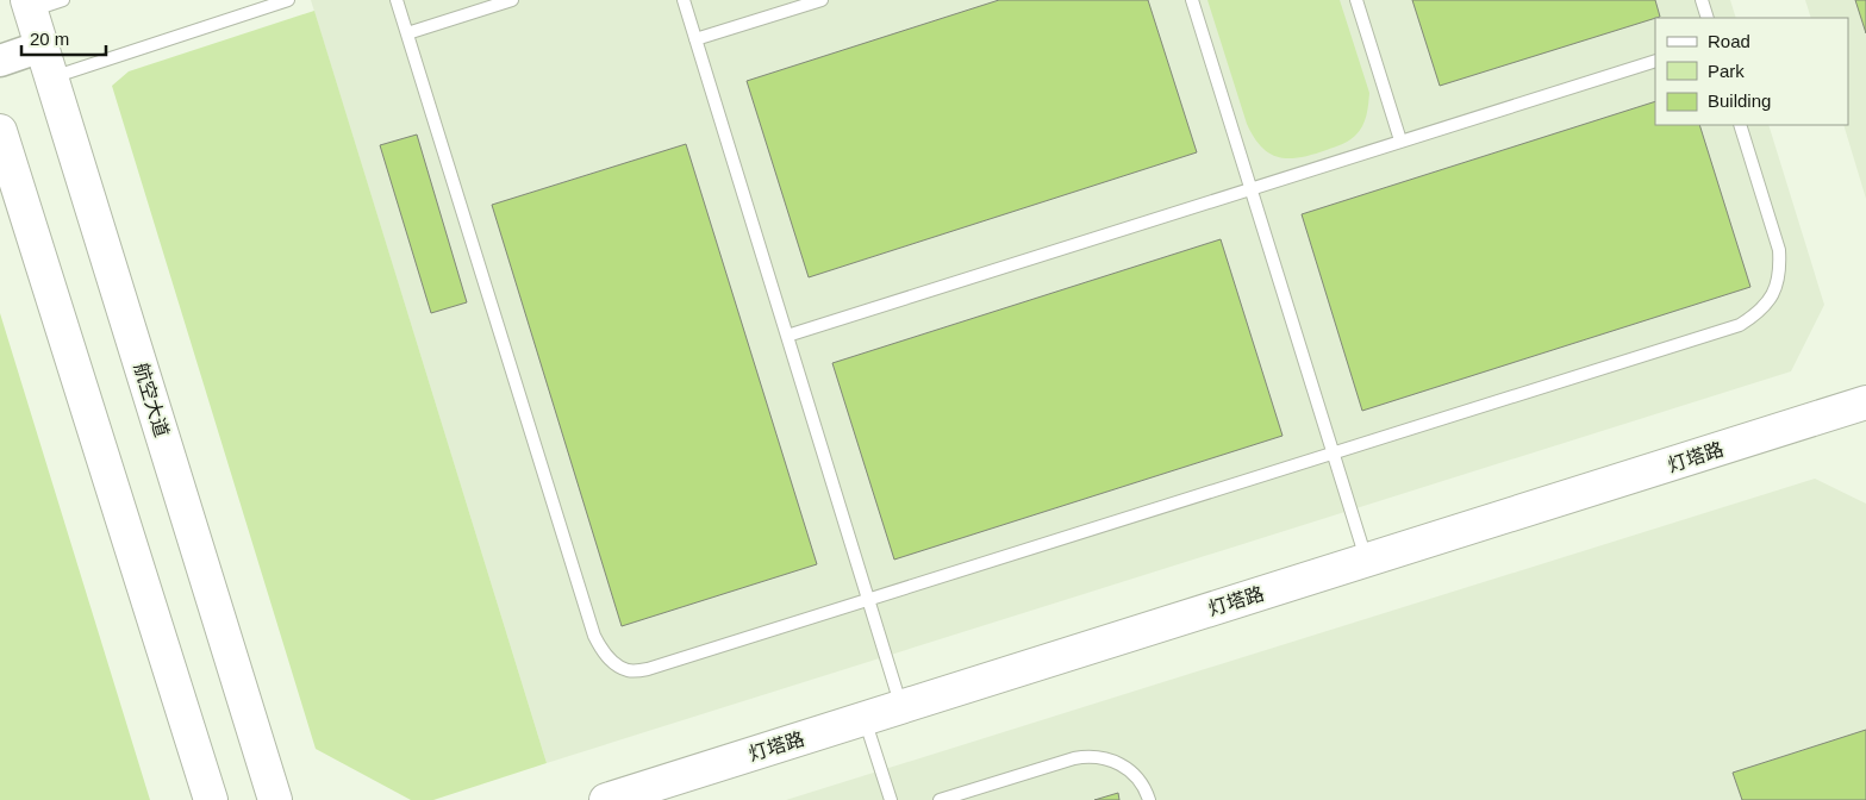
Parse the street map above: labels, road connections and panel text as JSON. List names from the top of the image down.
{
  "streets": {
    "main road": ["航空大道", "灯塔路"]
  },
  "legend": ["Road", "Park", "Building"],
  "scale_bar": "20 m"
}
